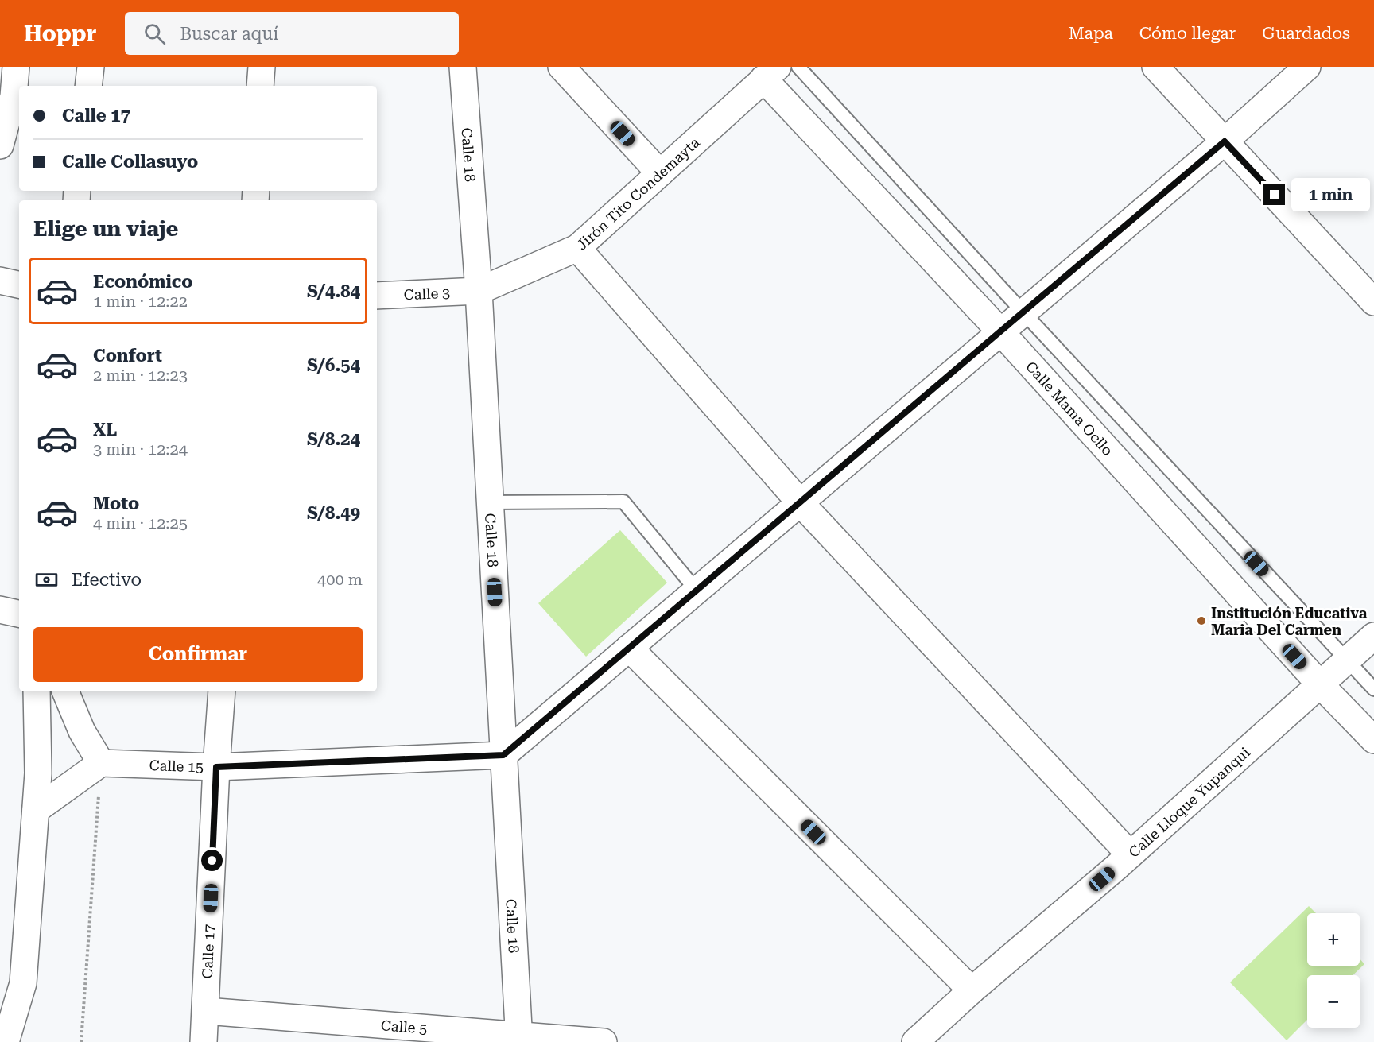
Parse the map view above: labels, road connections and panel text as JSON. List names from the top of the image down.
{
  "streets": {
    "street": [
      "Calle 18",
      "Jirón Tito Condemayta",
      "Calle 3",
      "Calle Mama Ocllo",
      "Calle 15",
      "Calle Lloque Yupanqui",
      "Calle 17",
      "Calle 5"
    ]
  },
  "crossings": [
    ["Calle 18", "Jirón Tito Condemayta"],
    ["Calle 18", "Calle 3"],
    ["Calle 18", "Calle 15"],
    ["Calle 18", "Calle 5"],
    ["Jirón Tito Condemayta", "Calle 3"],
    ["Jirón Tito Condemayta", "Calle Mama Ocllo"],
    ["Calle Mama Ocllo", "Calle Lloque Yupanqui"],
    ["Calle 15", "Calle 17"],
    ["Calle 17", "Calle 5"]
  ],
  "places": ["Institución Educativa Maria Del Carmen"],
  "page": {
    "header": "Hoppr",
    "search": "Buscar aquí",
    "nav": ["Mapa", "Cómo llegar", "Guardados"],
    "banner": ["Calle 17", "Calle Collasuyo"],
    "bubble": "1 min",
    "heading": "Elige un viaje",
    "list": [
      {
        "name": "Económico",
        "note": "1 min · 12:22",
        "value": "S/4.84"
      },
      {
        "name": "Confort",
        "note": "2 min · 12:23",
        "value": "S/6.54"
      },
      {
        "name": "XL",
        "note": "3 min · 12:24",
        "value": "S/8.24"
      },
      {
        "name": "Moto",
        "note": "4 min · 12:25",
        "value": "S/8.49"
      }
    ],
    "pay": ["Efectivo", "400 m"],
    "buttons": "Confirmar",
    "map_buttons": ["+", "−"]
  }
}
